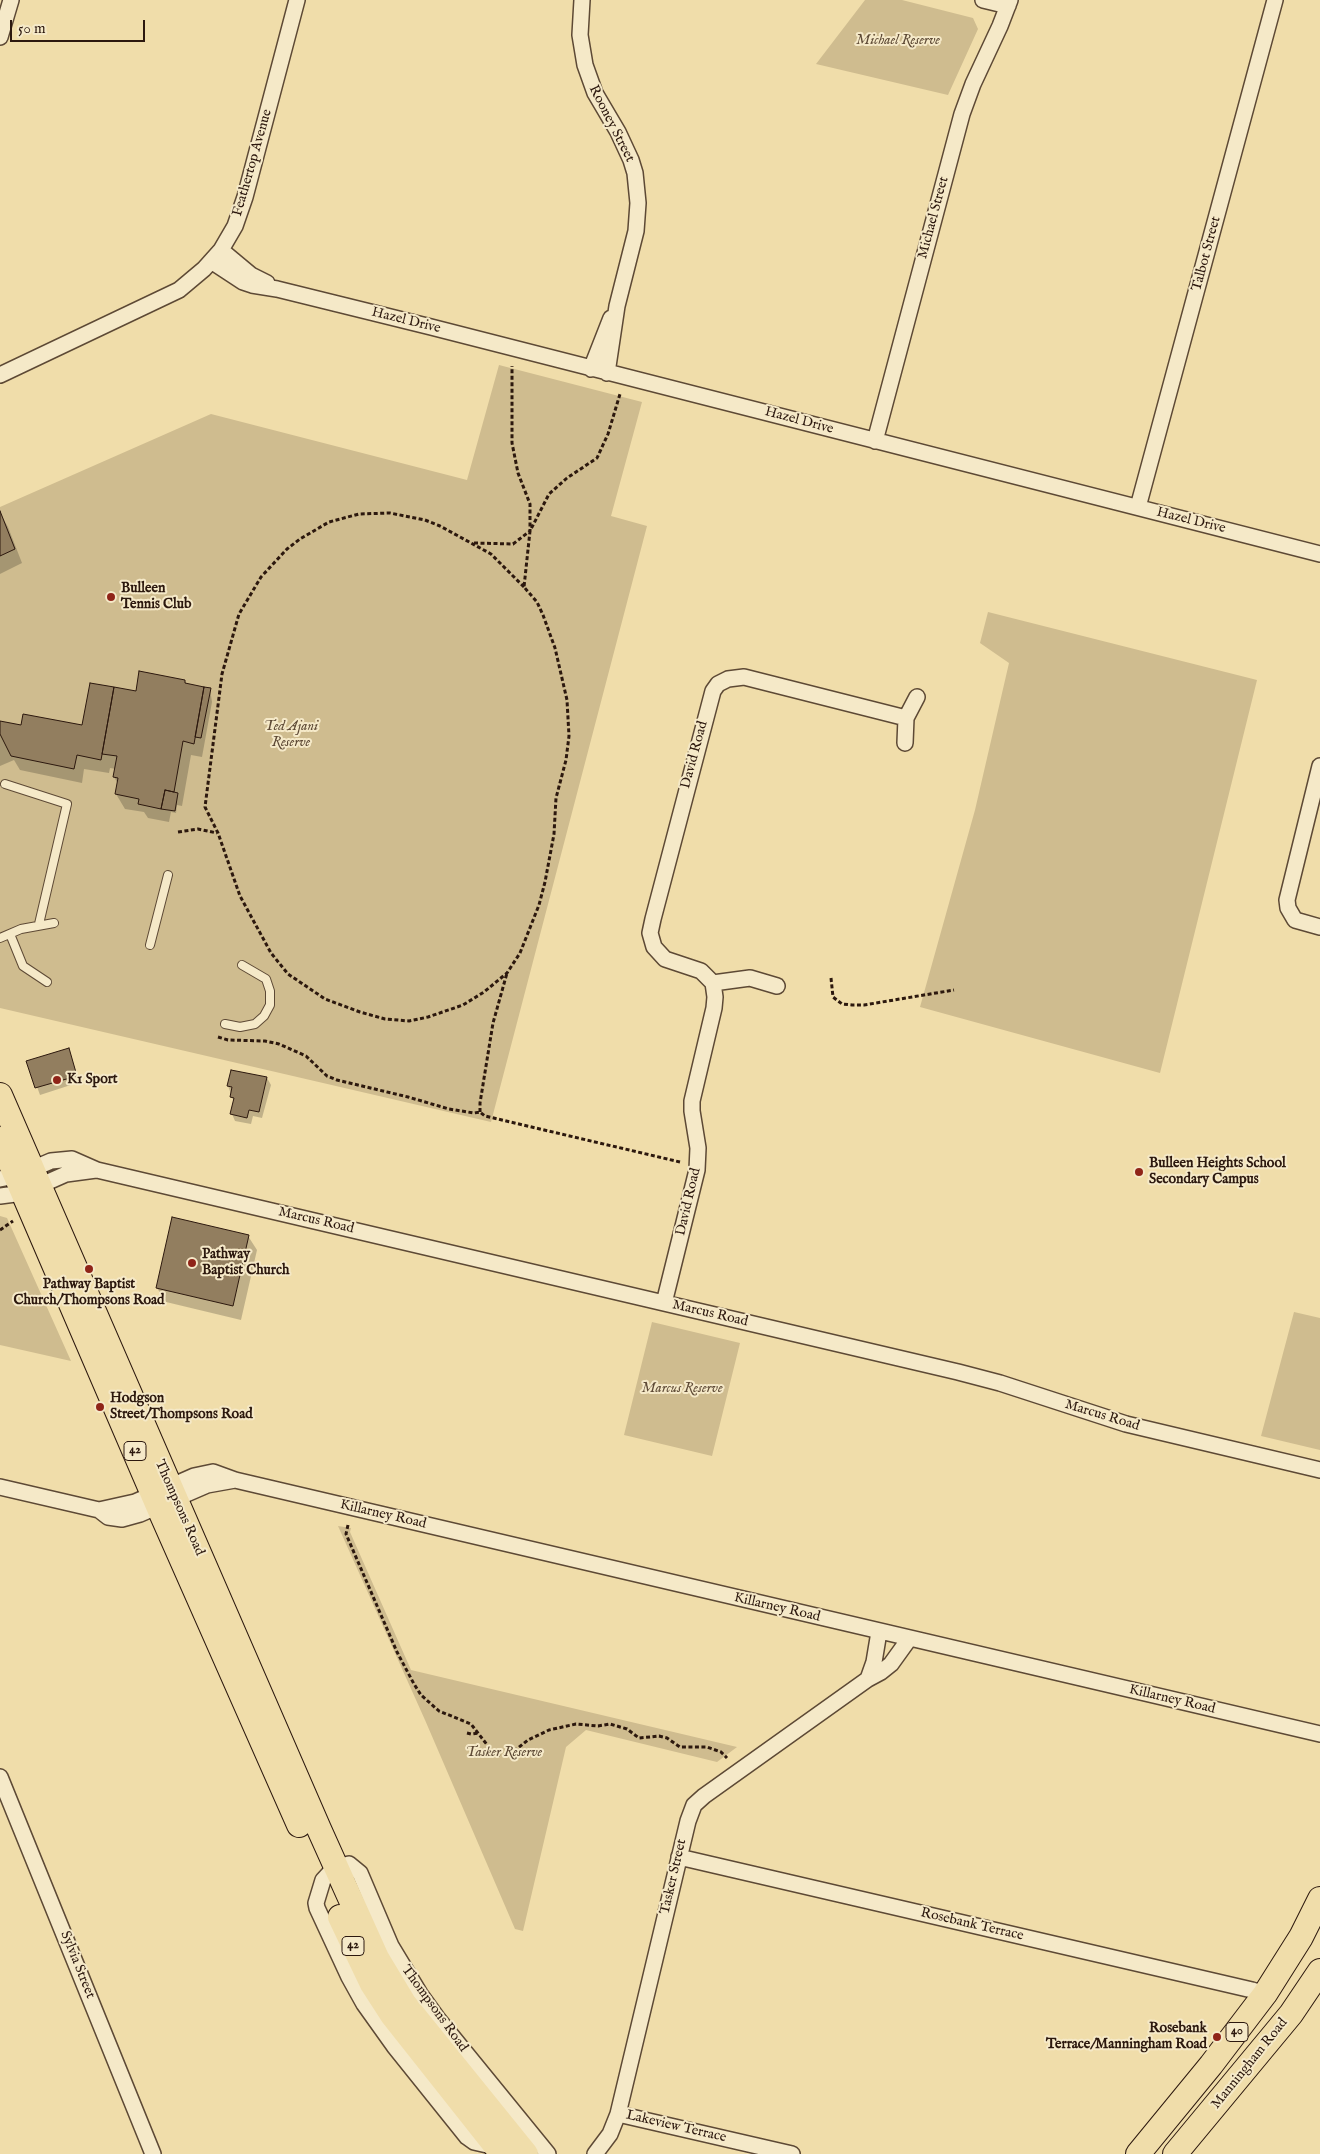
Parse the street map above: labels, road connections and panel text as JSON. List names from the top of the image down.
{
  "streets": {
    "main road": [
      "42",
      "Thompsons Road",
      "40",
      "Manningham Road"
    ],
    "street": [
      "Rooney Street",
      "Feathertop Avenue",
      "Michael Street",
      "Talbot Street",
      "Hazel Drive",
      "David Road",
      "Marcus Road",
      "Killarney Road",
      "Tasker Street",
      "Rosebank Terrace",
      "Sylvia Street",
      "Lakeview Terrace"
    ]
  },
  "crossings": [
    ["Rooney Street", "Hazel Drive"],
    ["Feathertop Avenue", "Hazel Drive"],
    ["Michael Street", "Hazel Drive"],
    ["Talbot Street", "Hazel Drive"],
    ["David Road", "Marcus Road"],
    ["Marcus Road", "Thompsons Road"],
    ["Thompsons Road", "Killarney Road"],
    ["Killarney Road", "Tasker Street"],
    ["Tasker Street", "Rosebank Terrace"],
    ["Tasker Street", "Lakeview Terrace"],
    ["Rosebank Terrace", "40"]
  ],
  "parks": [
    "Michael Reserve",
    "Ted Ajani Reserve",
    "Marcus Reserve",
    "Tasker Reserve"
  ],
  "places": [
    "Bulleen Tennis Club",
    "K1 Sport",
    "Bulleen Heights School Secondary Campus",
    "Pathway Baptist Church",
    "Pathway Baptist Church/Thompsons Road",
    "Hodgson Street/Thompsons Road",
    "Rosebank Terrace/Manningham Road"
  ],
  "scale_bar": "50 m"
}
